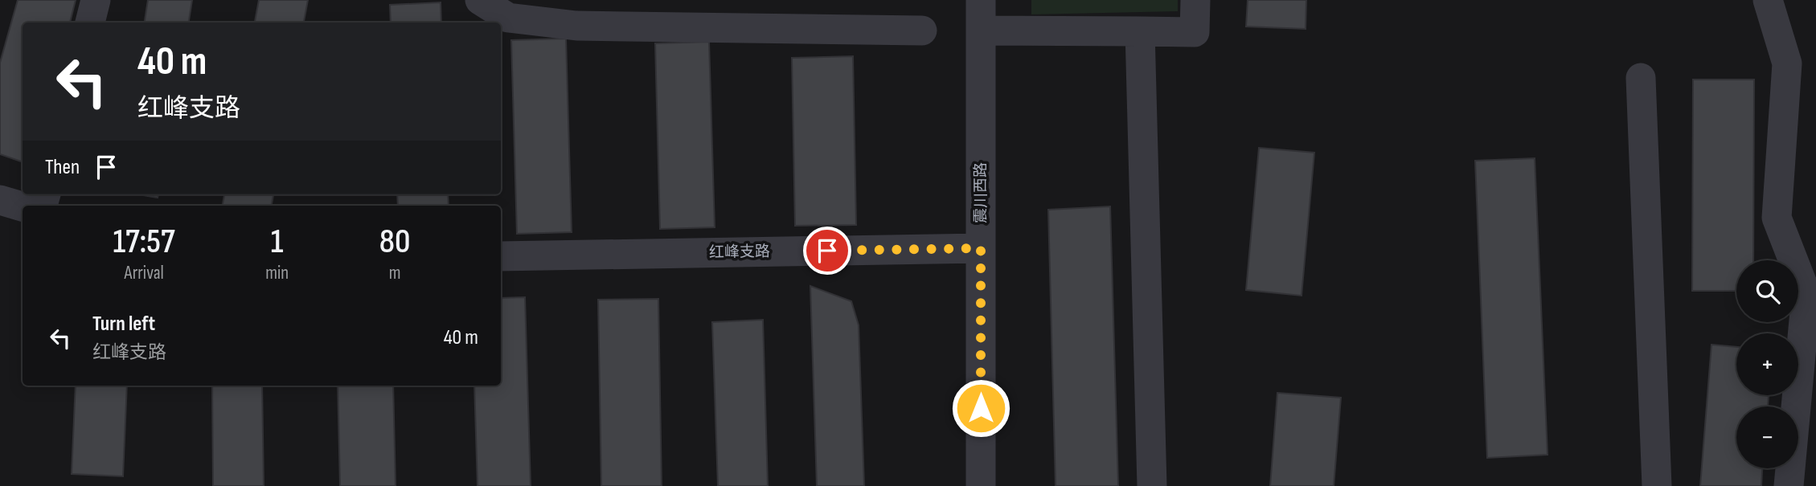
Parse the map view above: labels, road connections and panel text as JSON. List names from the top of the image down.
{
  "streets": {
    "street": ["震川西路", "红峰支路"]
  },
  "crossings": [
    ["震川西路", "红峰支路"]
  ],
  "page": {
    "turn": ["40 m", "红峰支路"],
    "then": "Then",
    "eta": [
      "17:57",
      "Arrival",
      "1",
      "min",
      "80",
      "m"
    ],
    "map_buttons": ["+", "−"],
    "list": [
      {
        "name": "Turn left",
        "note": "红峰支路",
        "value": "40 m"
      }
    ]
  }
}
